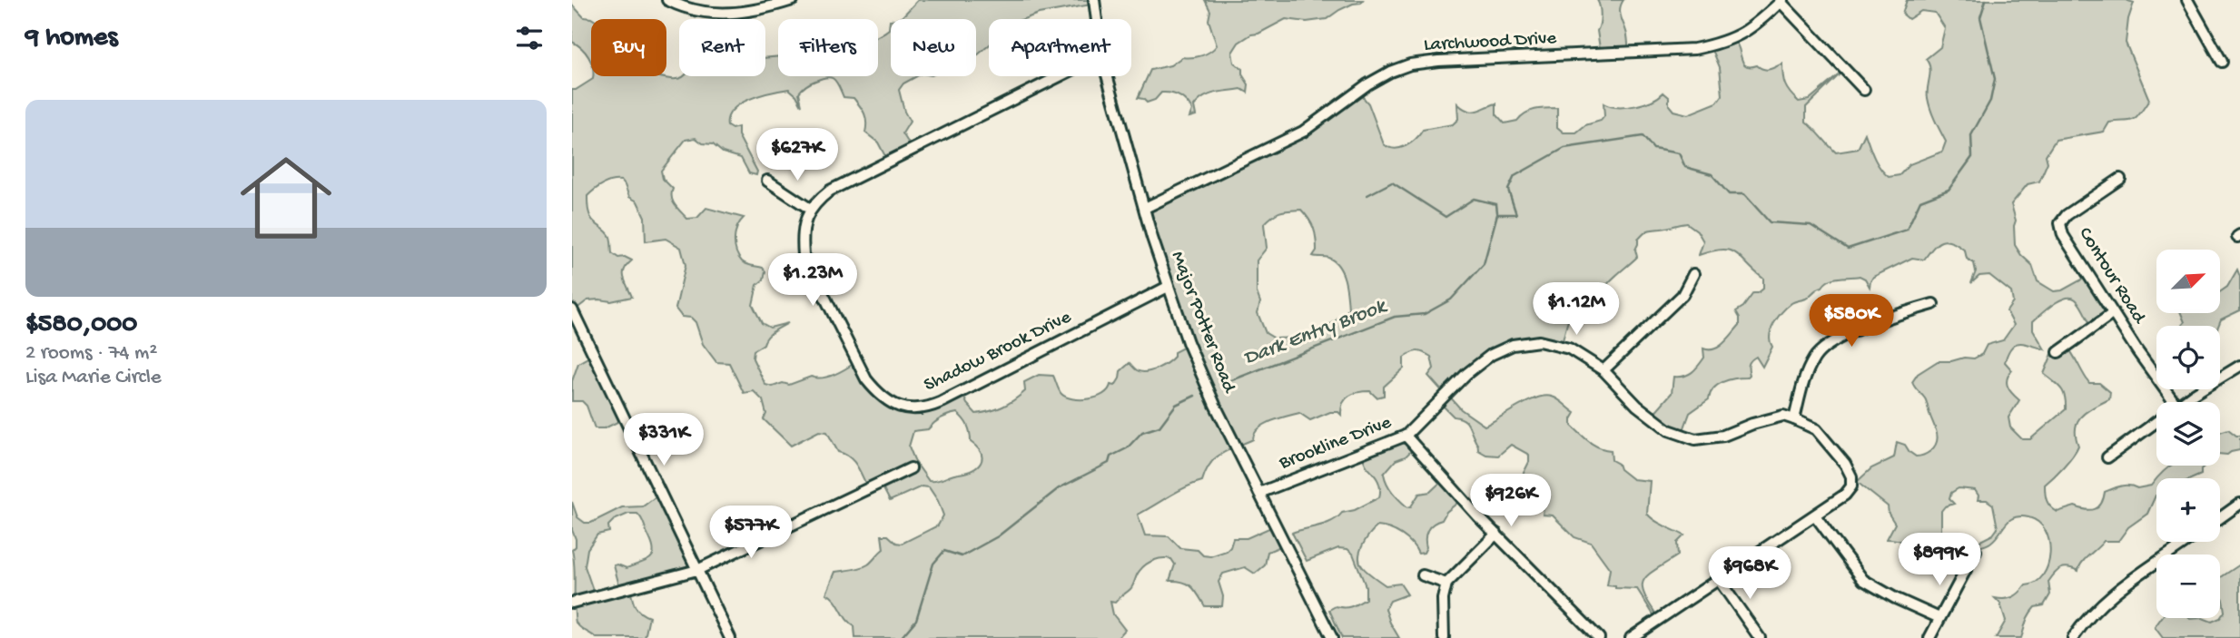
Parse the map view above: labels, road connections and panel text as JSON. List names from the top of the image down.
{
  "streets": {
    "street": [
      "Larchwood Drive",
      "Contour Road",
      "Major Potter Road",
      "Shadow Brook Drive",
      "Brookline Drive"
    ]
  },
  "crossings": [
    ["Larchwood Drive", "Major Potter Road"],
    ["Major Potter Road", "Shadow Brook Drive"],
    ["Major Potter Road", "Brookline Drive"]
  ],
  "water": ["Dark Entry Brook"],
  "north": "top right",
  "page": {
    "heading": "9 homes",
    "chip": [
      "Buy",
      "Rent",
      "Filters",
      "New",
      "Apartment"
    ],
    "list": [
      {
        "name": "$580,000",
        "note": "2 rooms · 74 m² · Lisa Marie Circle"
      }
    ],
    "price": [
      "$627K",
      "$1.23M",
      "$1.12M",
      "$580K",
      "$331K",
      "$926K",
      "$577K",
      "$899K",
      "$968K"
    ],
    "map_buttons": ["+", "−"]
  }
}
